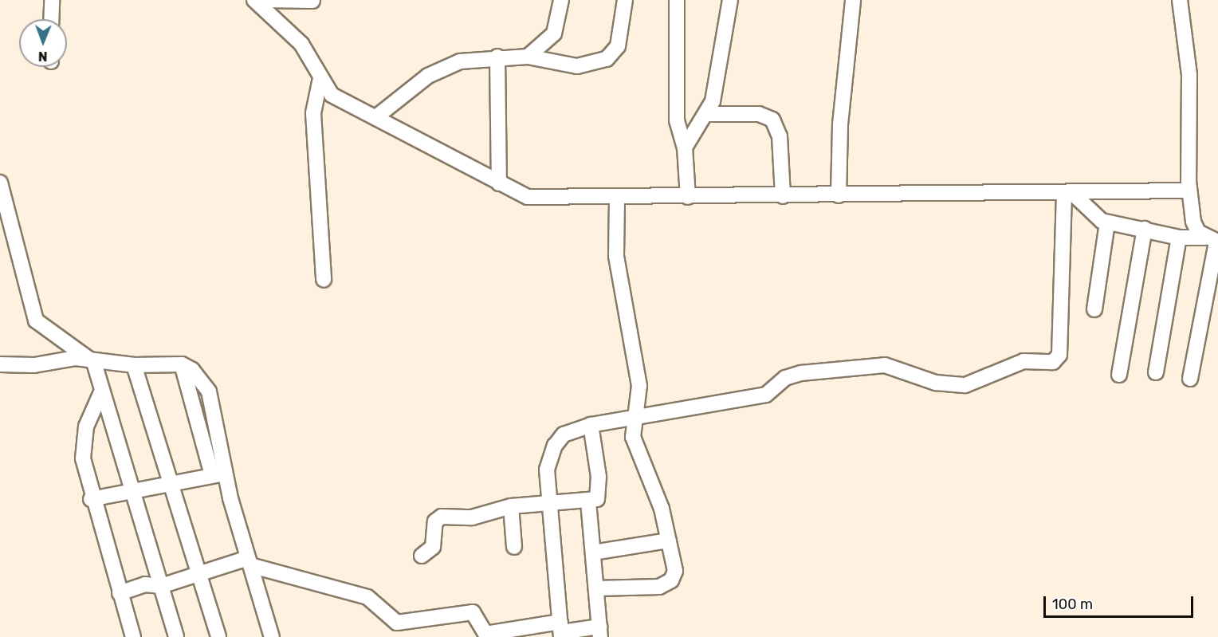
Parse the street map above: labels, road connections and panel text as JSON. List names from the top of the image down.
{
  "scale_bar": "100 m",
  "north": "bottom"
}
